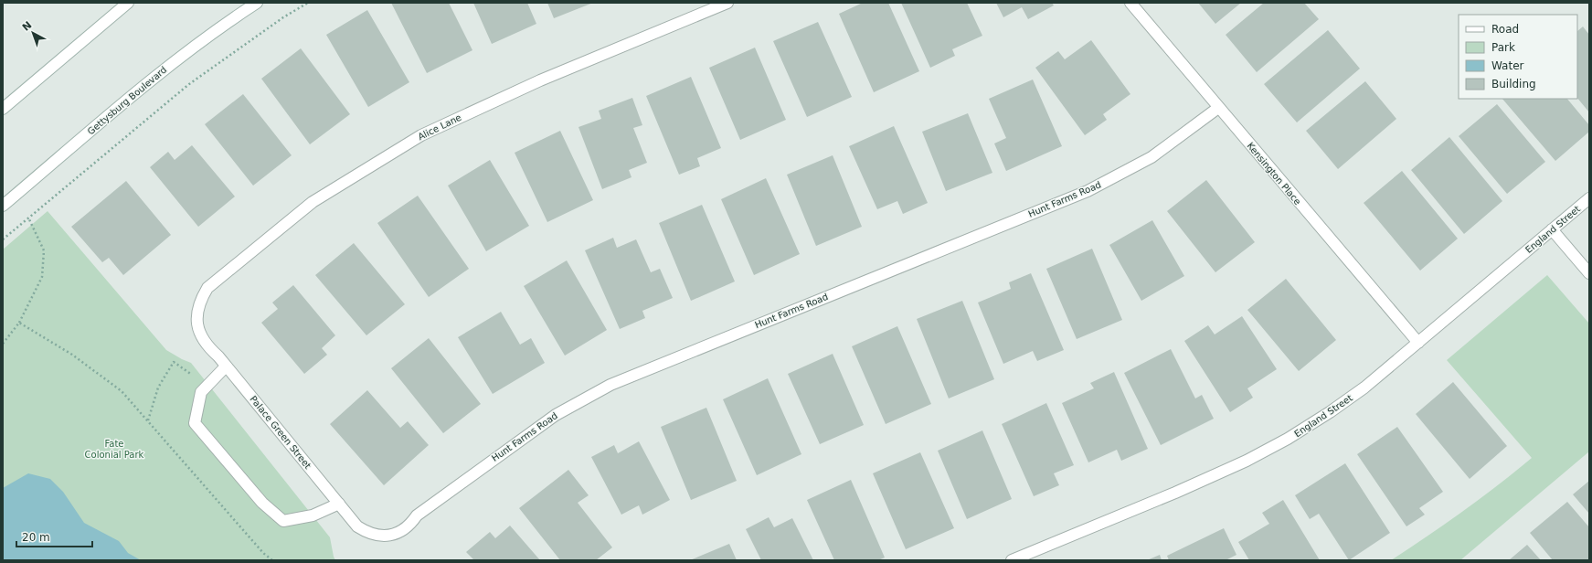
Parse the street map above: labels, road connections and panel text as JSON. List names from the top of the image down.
{
  "streets": {
    "street": [
      "Gettysburg Boulevard",
      "Alice Lane",
      "Kensington Place",
      "Hunt Farms Road",
      "England Street",
      "Palace Green Street"
    ]
  },
  "crossings": [
    ["Alice Lane", "Palace Green Street"],
    ["Kensington Place", "Hunt Farms Road"],
    ["Kensington Place", "England Street"],
    ["Hunt Farms Road", "Palace Green Street"]
  ],
  "parks": ["Fate Colonial Park"],
  "legend": [
    "Road",
    "Park",
    "Water",
    "Building"
  ],
  "scale_bar": "20 m",
  "north": "top left"
}
